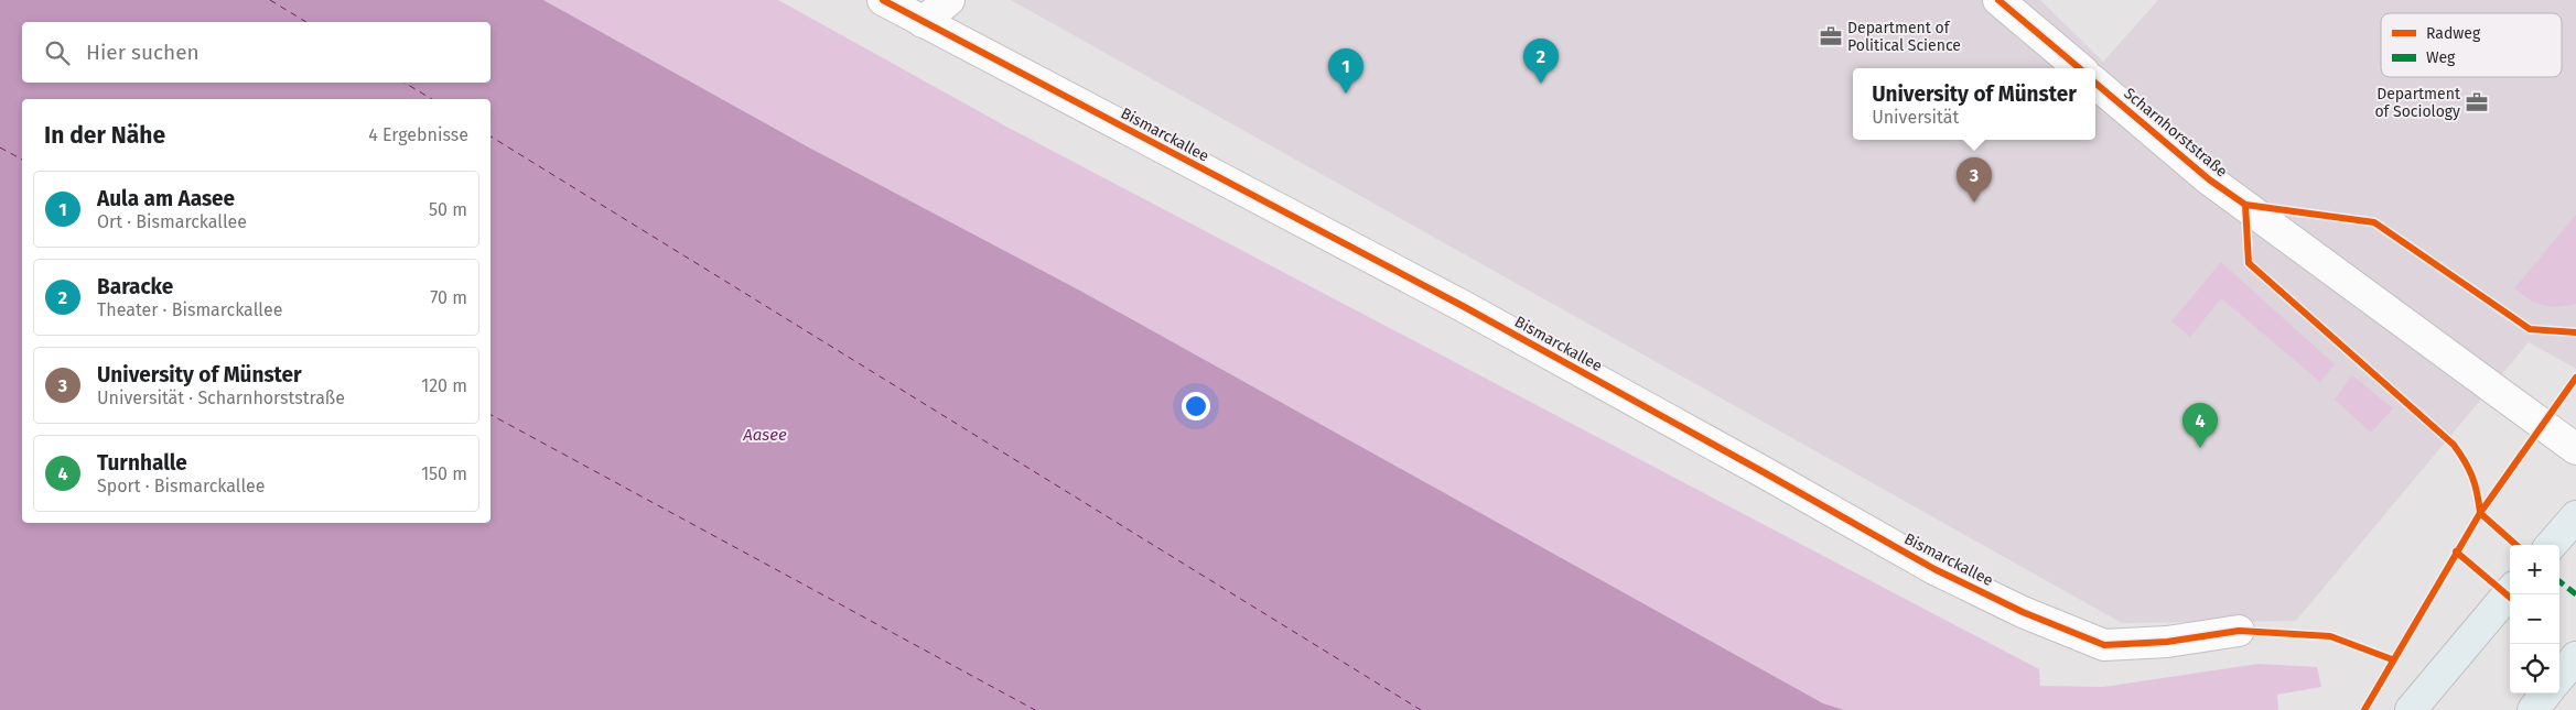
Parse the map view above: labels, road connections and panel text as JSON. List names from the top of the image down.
{
  "streets": {
    "street": ["Scharnhorststraße", "Bismarckallee"]
  },
  "water": ["Aasee"],
  "places": {
    "office": ["Department of Political Science", "Department of Sociology"]
  },
  "legend": ["Radweg", "Weg"],
  "page": {
    "search": "Hier suchen",
    "pins": [
      "2",
      "1",
      "3",
      "4"
    ],
    "popup": ["University of Münster", "Universität"],
    "heading": ["In der Nähe", "4 Ergebnisse"],
    "list": [
      {
        "mark": "1",
        "name": "Aula am Aasee",
        "note": "Ort · Bismarckallee",
        "value": "50 m"
      },
      {
        "mark": "2",
        "name": "Baracke",
        "note": "Theater · Bismarckallee",
        "value": "70 m"
      },
      {
        "mark": "3",
        "name": "University of Münster",
        "note": "Universität · Scharnhorststraße",
        "value": "120 m"
      },
      {
        "mark": "4",
        "name": "Turnhalle",
        "note": "Sport · Bismarckallee",
        "value": "150 m"
      }
    ],
    "map_buttons": ["+", "−"]
  }
}
